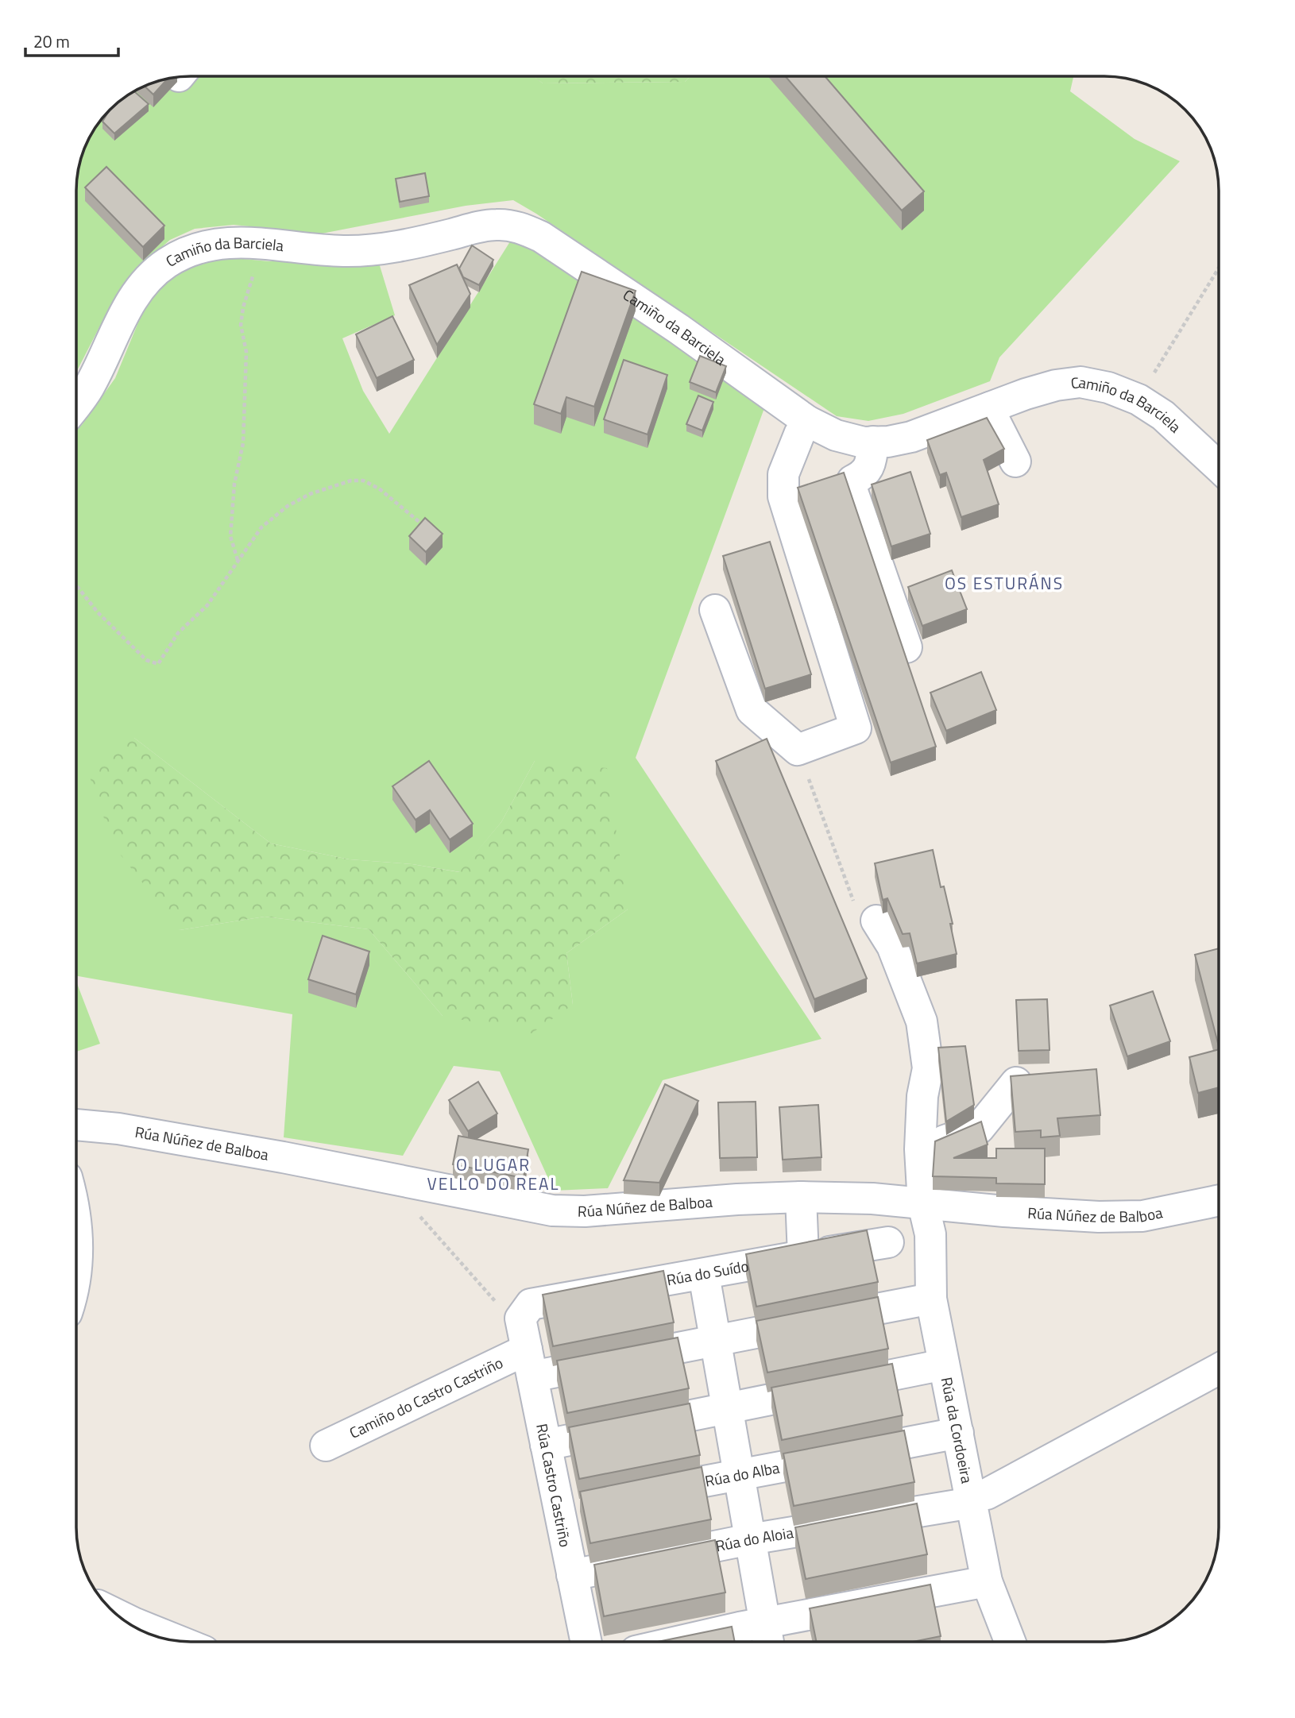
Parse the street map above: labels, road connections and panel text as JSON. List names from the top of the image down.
{
  "streets": {
    "street": [
      "Camiño da Barciela",
      "Rúa Núñez de Balboa",
      "Rúa do Suído",
      "Camiño do Castro Castriño",
      "Rúa da Cordoeira",
      "Rúa do Alba",
      "Rúa Castro Castriño",
      "Rúa do Aloia"
    ]
  },
  "crossings": [
    ["Rúa Núñez de Balboa", "Rúa da Cordoeira"],
    ["Rúa do Suído", "Rúa Castro Castriño"],
    ["Camiño do Castro Castriño", "Rúa da Cordoeira"],
    ["Camiño do Castro Castriño", "Rúa Castro Castriño"],
    ["Rúa da Cordoeira", "Rúa do Alba"],
    ["Rúa da Cordoeira", "Rúa do Aloia"],
    ["Rúa Castro Castriño", "Rúa do Aloia"]
  ],
  "districts": ["OS ESTURÁNS", "O LUGAR VELLO DO REAL"],
  "scale_bar": "20 m"
}
